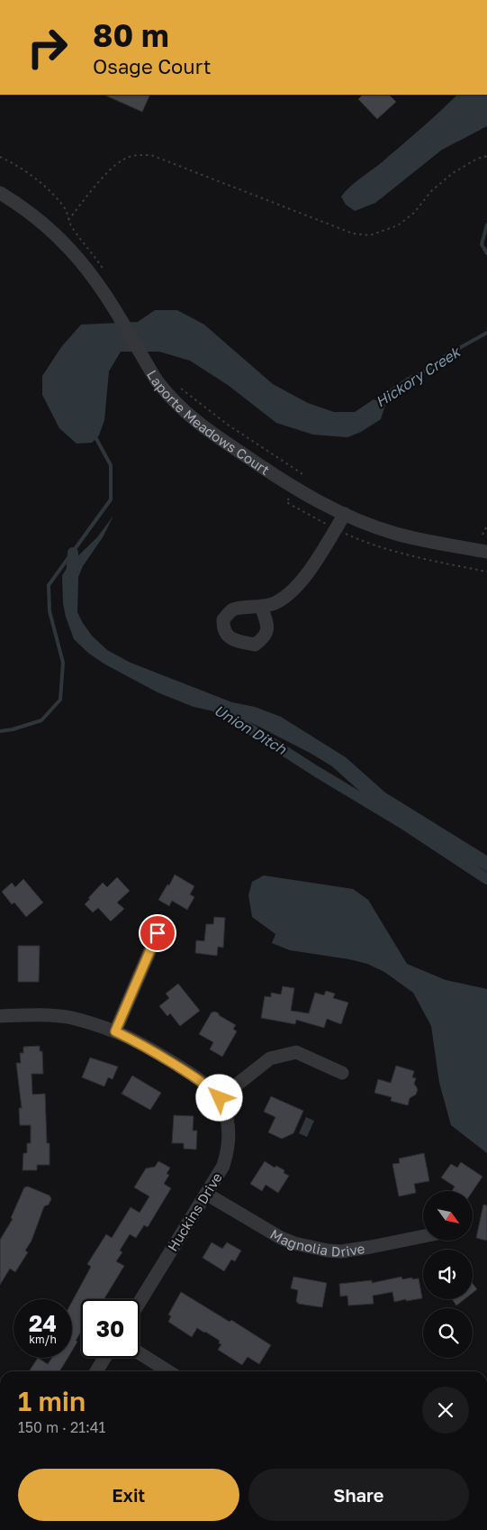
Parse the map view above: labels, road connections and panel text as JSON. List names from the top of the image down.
{
  "streets": {
    "street": ["Laporte Meadows Court", "Huckins Drive", "Magnolia Drive"]
  },
  "crossings": [
    ["Huckins Drive", "Magnolia Drive"]
  ],
  "water": ["Hickory Creek", "Union Ditch"],
  "north": "bottom right",
  "page": {
    "turn": ["80 m", "Osage Court"],
    "speed": "24 km/h",
    "limit": "30",
    "heading": ["1 min", "150 m · 21:41"],
    "buttons": ["Exit", "Share"]
  }
}
